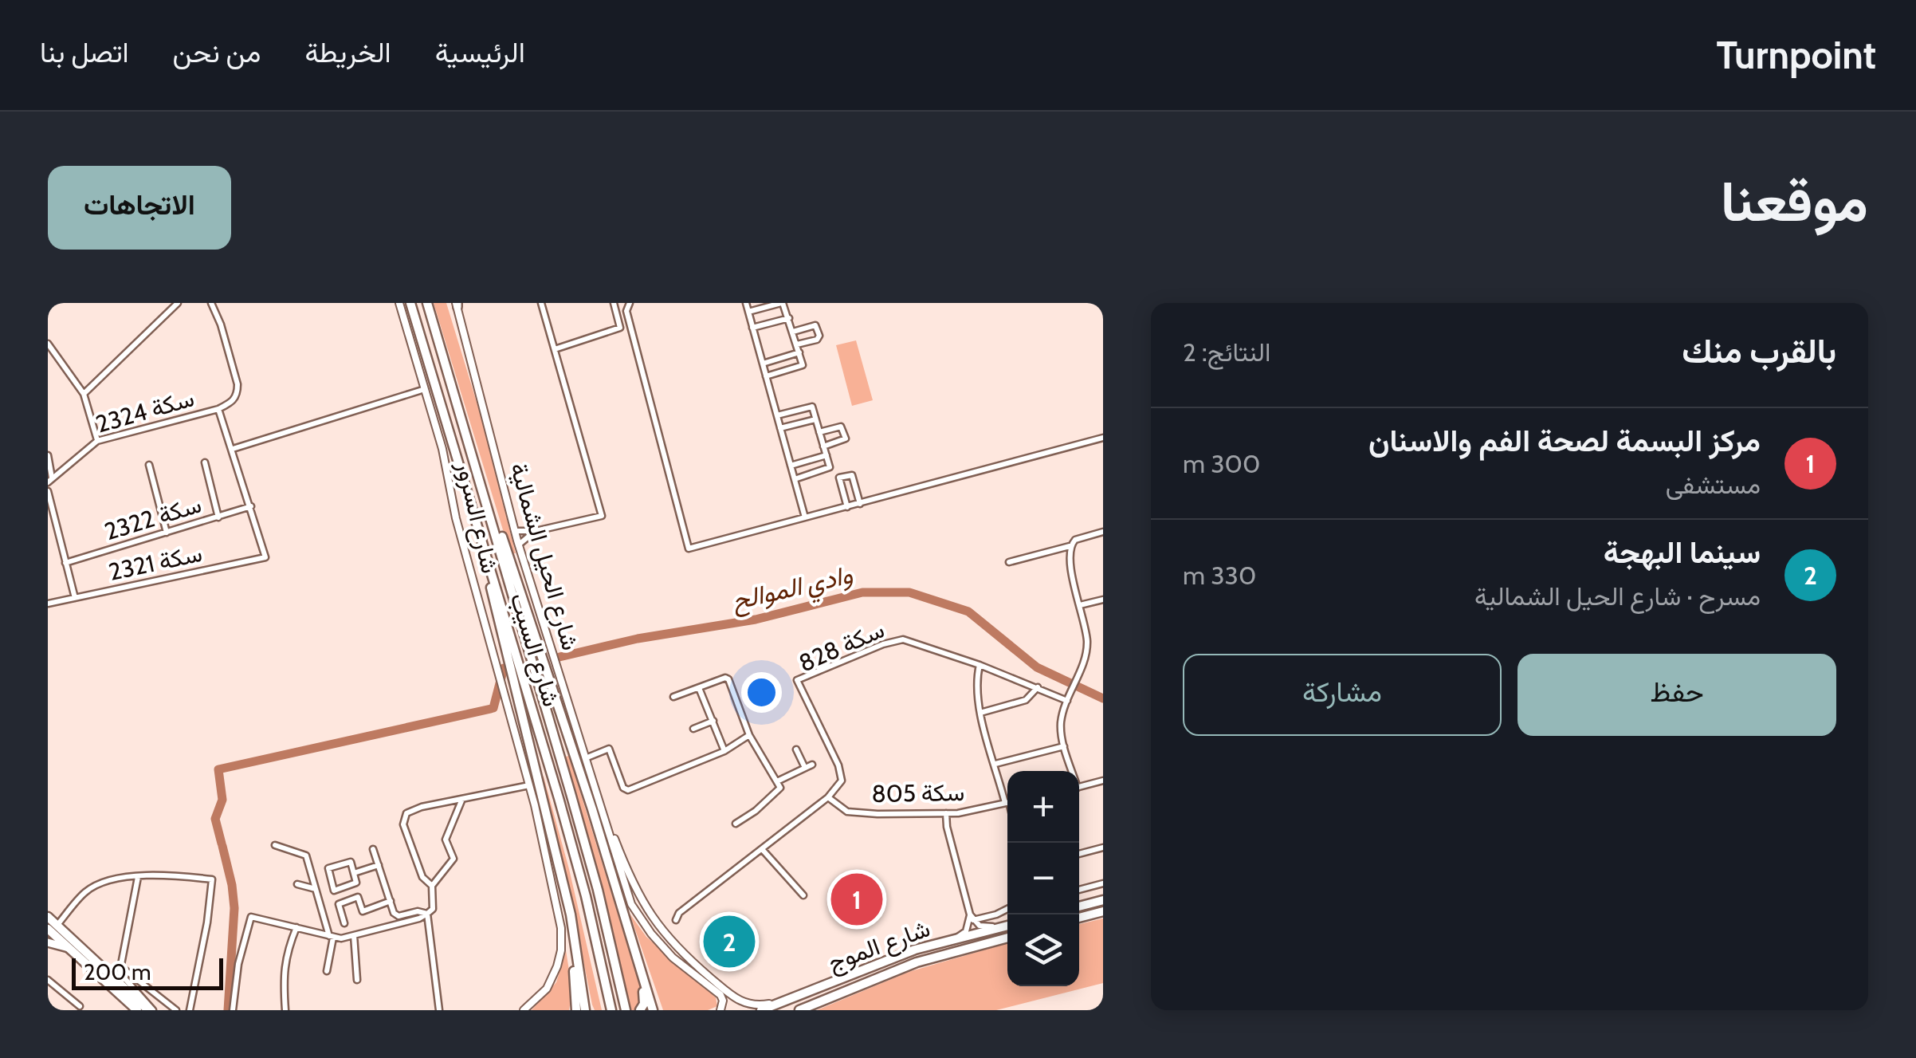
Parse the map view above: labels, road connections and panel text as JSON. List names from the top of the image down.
{
  "streets": {
    "main road": ["شارع السيب", "شارع الموج"],
    "street": [
      "سكة 2324",
      "شارع السرور",
      "سكة 2322",
      "شارع الحيل الشمالية",
      "سكة 2321",
      "سكة 828",
      "سكة 805"
    ]
  },
  "crossings": [
    ["سكة 2322", "سكة 2321"],
    ["شارع الحيل الشمالية", "شارع الموج"],
    ["سكة 828", "سكة 805"]
  ],
  "water": ["وادي الموالح"],
  "scale_bar": "200 m",
  "page": {
    "header": "Turnpoint",
    "nav": [
      "الرئيسية",
      "الخريطة",
      "من نحن",
      "اتصل بنا"
    ],
    "title": "موقعنا",
    "buttons": [
      "الاتجاهات",
      ["حفظ", "مشاركة"]
    ],
    "heading": ["بالقرب منك", "النتائج: 2"],
    "list": [
      {
        "mark": "1",
        "name": "مركز البسمة لصحة الفم والاسنان",
        "note": "مستشفى",
        "value": "300 m"
      },
      {
        "mark": "2",
        "name": "سينما البهجة",
        "note": "مسرح · شارع الحيل الشمالية",
        "value": "330 m"
      }
    ],
    "map_buttons": ["+", "−"],
    "pins": ["1", "2"],
    "scale": "200 m"
  }
}
